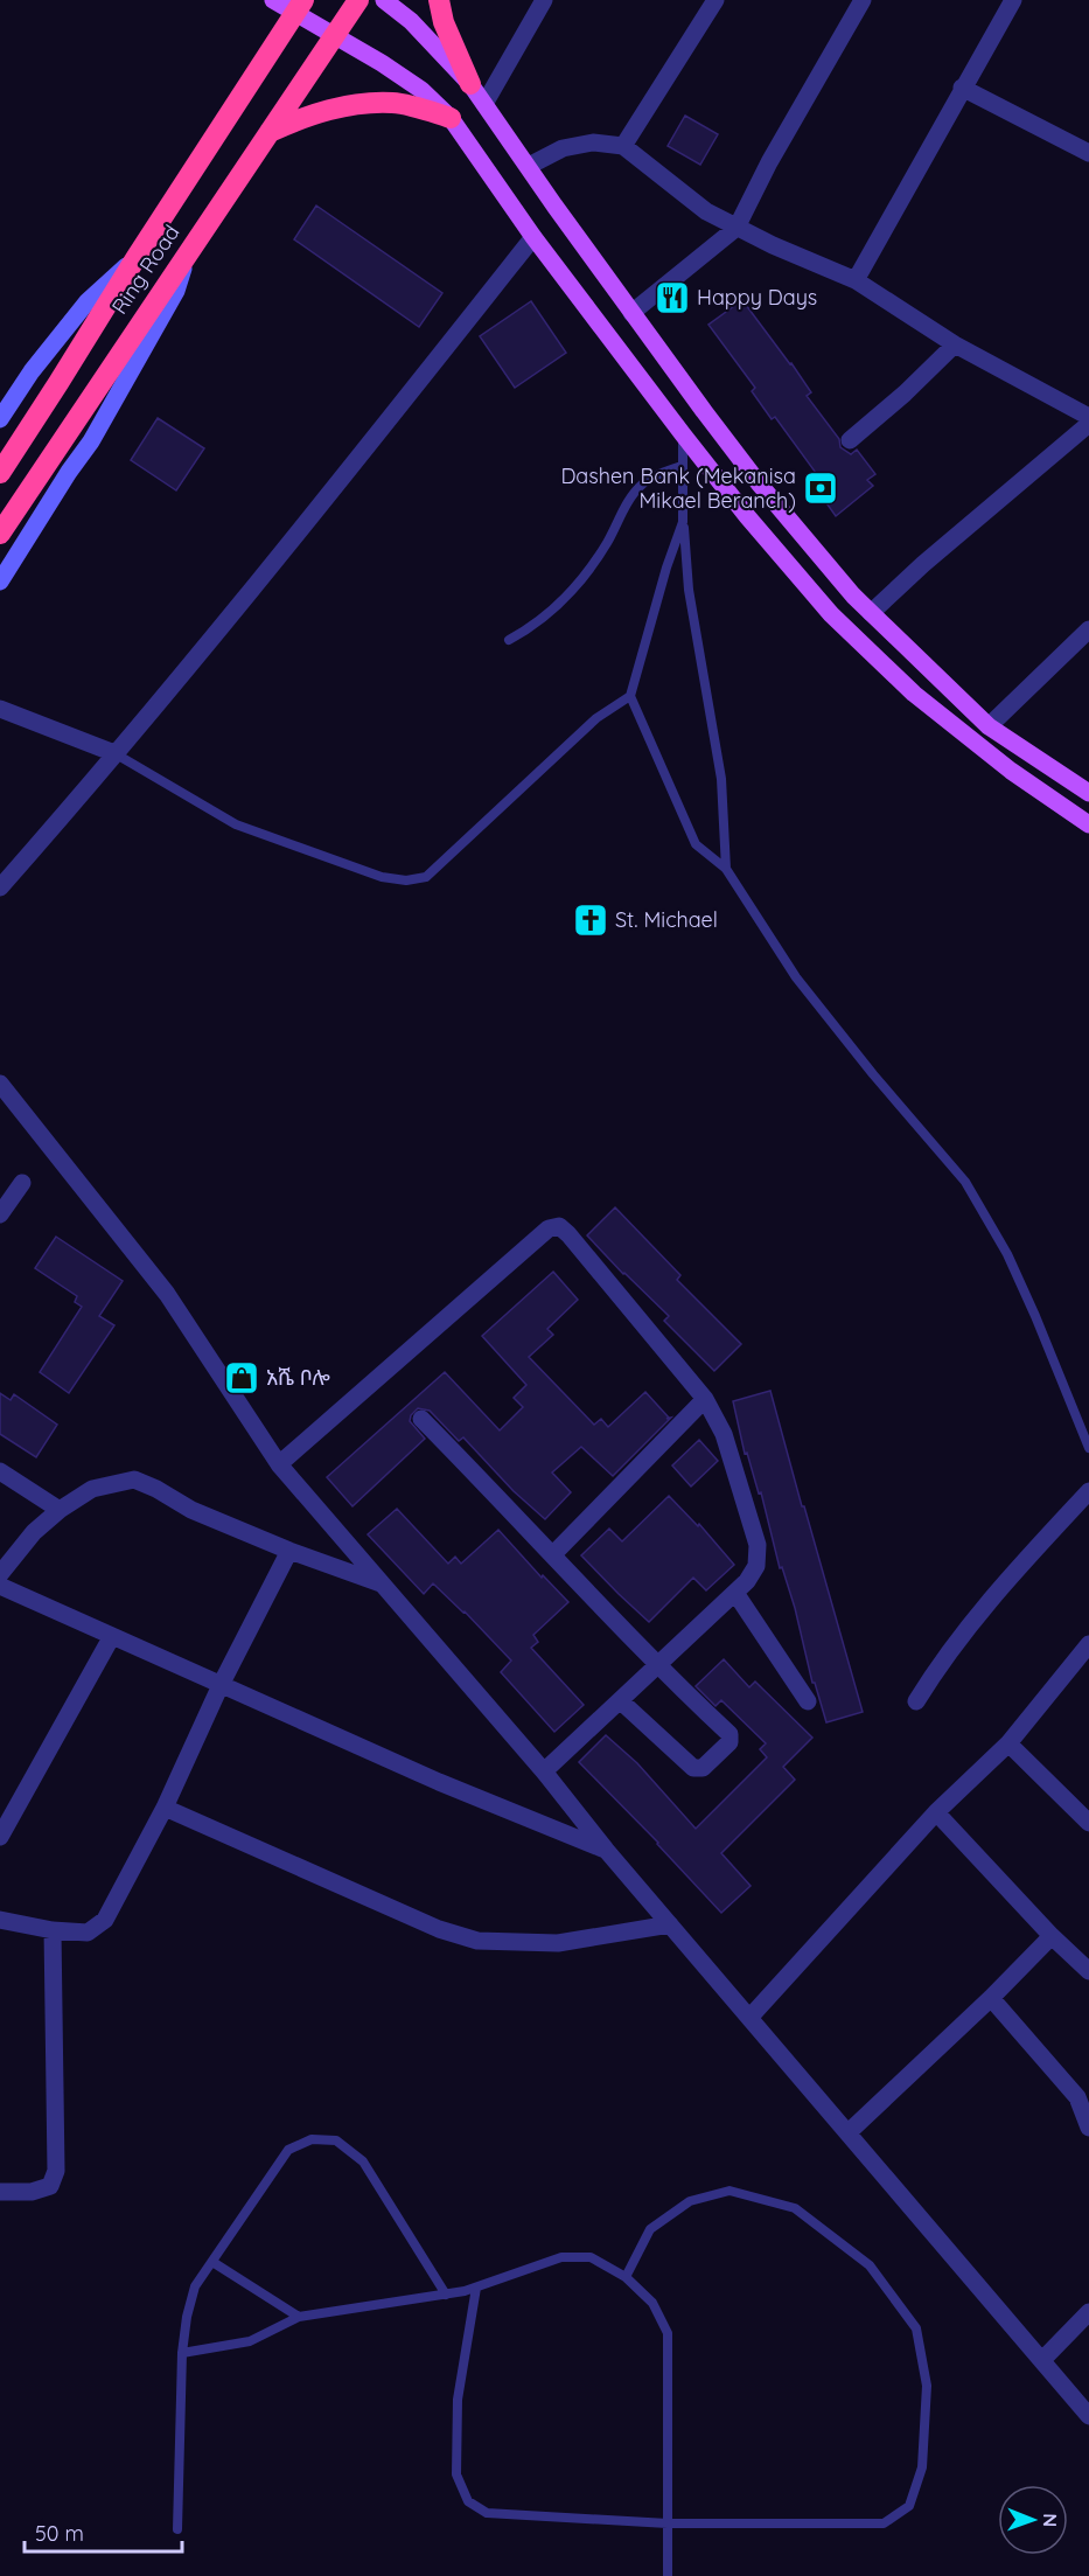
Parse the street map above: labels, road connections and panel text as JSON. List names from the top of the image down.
{
  "streets": {
    "highway": ["Ring Road"]
  },
  "places": {
    "restaurant": ["Happy Days"],
    "bank": ["Dashen Bank (Mekanisa Mikael Beranch)"],
    "church": ["St. Michael"],
    "shop": ["አሼ ቦሎ"]
  },
  "scale_bar": "50 m",
  "north": "right"
}
